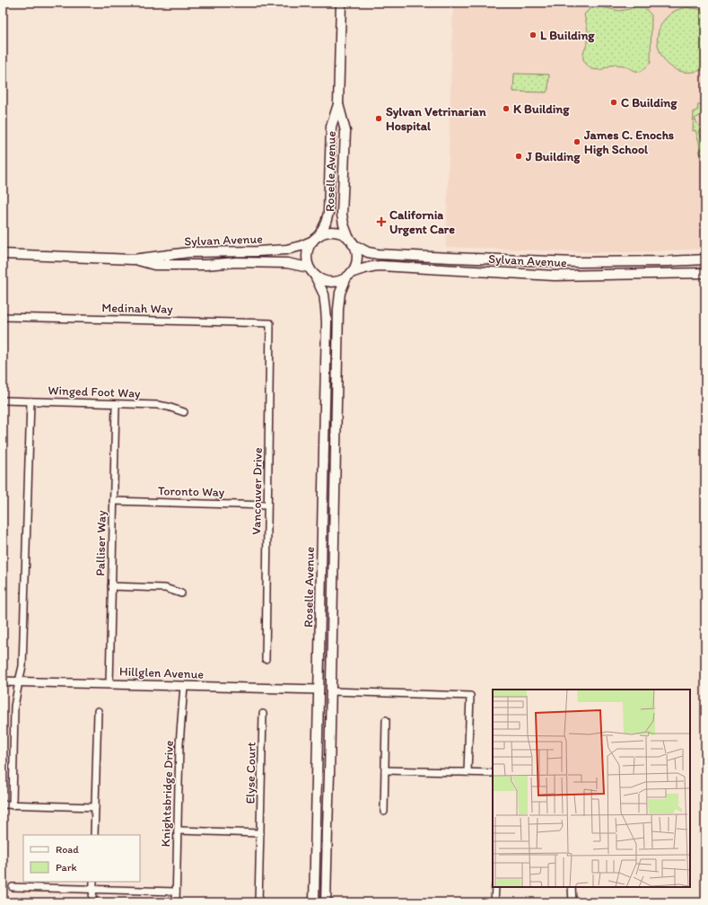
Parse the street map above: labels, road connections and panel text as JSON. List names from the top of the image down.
{
  "streets": {
    "main road": ["Roselle Avenue", "Sylvan Avenue"],
    "street": [
      "Medinah Way",
      "Winged Foot Way",
      "Toronto Way",
      "Vancouver Drive",
      "Palliser Way",
      "Hillglen Avenue",
      "Elyse Court",
      "Knightsbridge Drive"
    ]
  },
  "crossings": [
    ["Roselle Avenue", "Sylvan Avenue"],
    ["Roselle Avenue", "Hillglen Avenue"],
    ["Medinah Way", "Vancouver Drive"],
    ["Winged Foot Way", "Palliser Way"],
    ["Toronto Way", "Vancouver Drive"],
    ["Toronto Way", "Palliser Way"],
    ["Palliser Way", "Hillglen Avenue"],
    ["Hillglen Avenue", "Knightsbridge Drive"]
  ],
  "places": {
    "other": [
      "L Building",
      "C Building",
      "K Building",
      "Sylvan Vetrinarian Hospital",
      "James C. Enochs High School",
      "J Building"
    ],
    "health": ["California Urgent Care"]
  },
  "legend": ["Road", "Park"]
}
